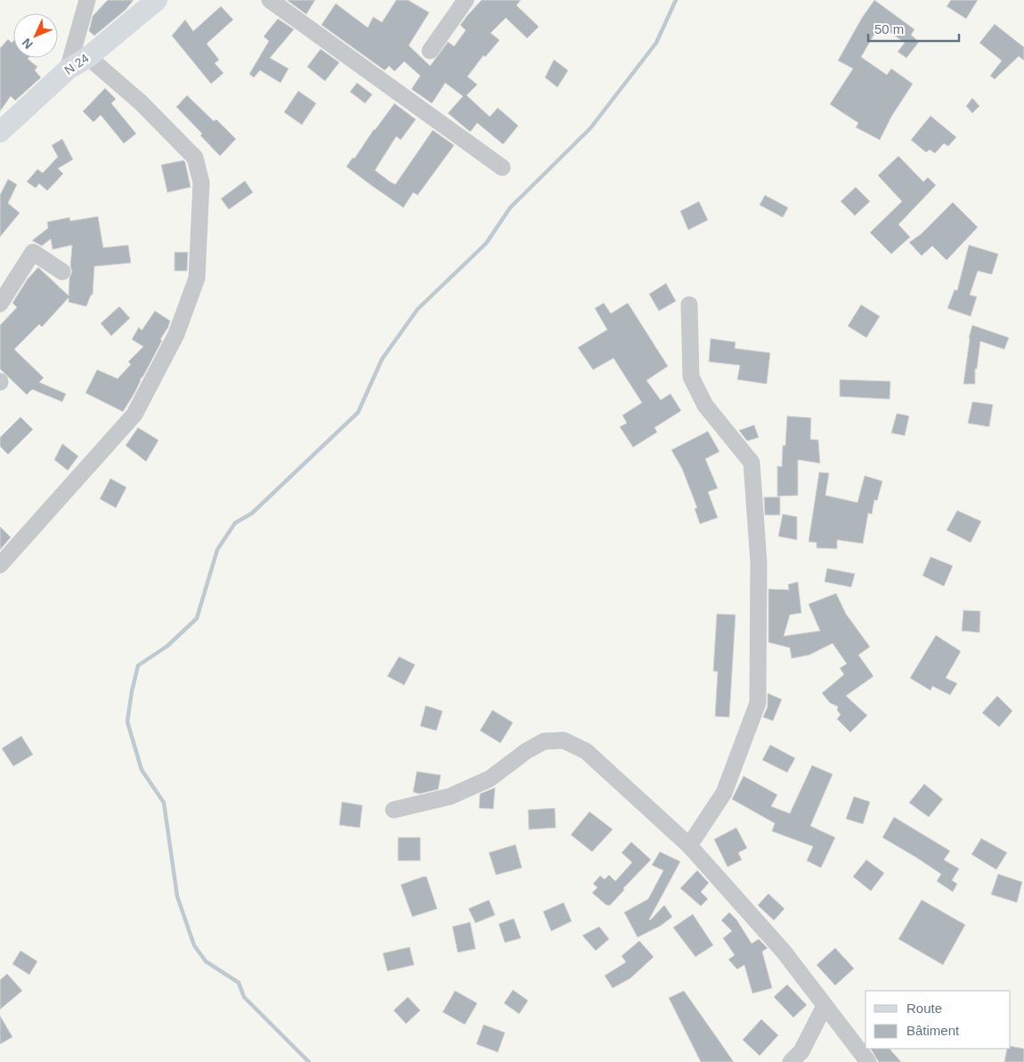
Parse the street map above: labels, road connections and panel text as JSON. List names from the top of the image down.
{
  "streets": {
    "main road": ["N 24"]
  },
  "legend": ["Route", "Bâtiment"],
  "scale_bar": "50 m",
  "north": "bottom left"
}
